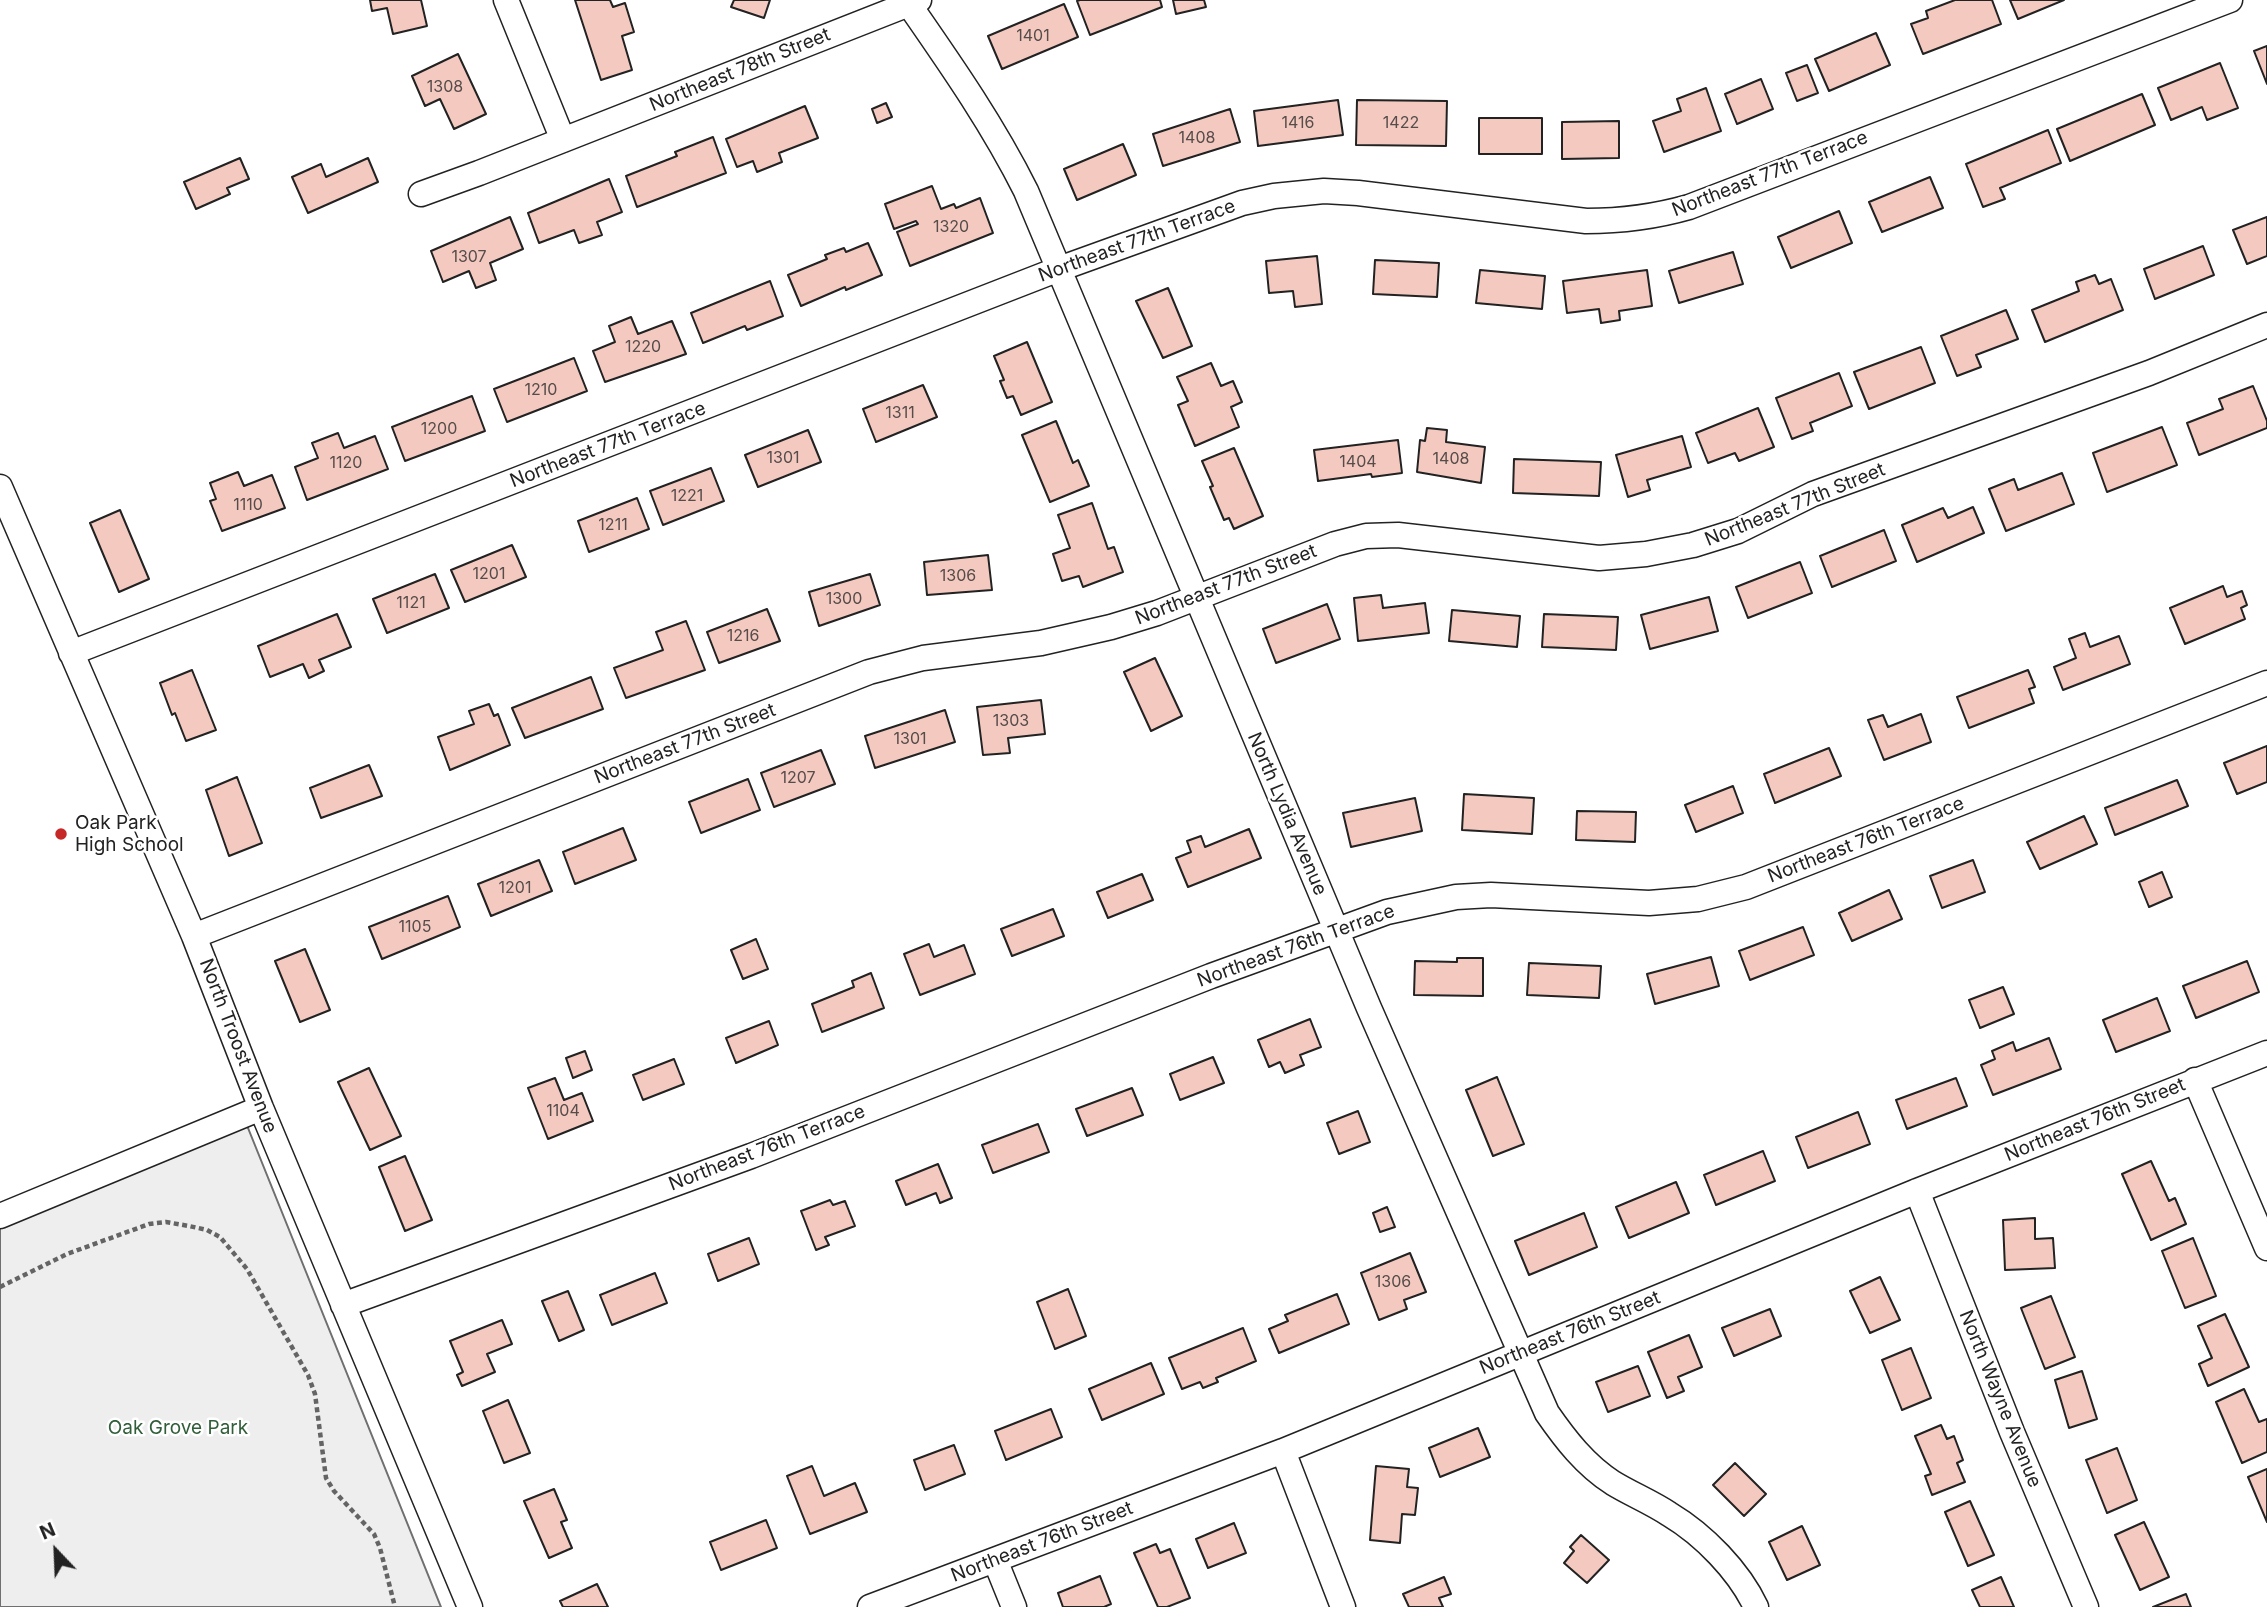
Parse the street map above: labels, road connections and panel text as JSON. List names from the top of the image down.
{
  "streets": {
    "street": [
      "Northeast 78th Street",
      "Northeast 77th Terrace",
      "Northeast 77th Street",
      "North Lydia Avenue",
      "Northeast 76th Terrace",
      "North Troost Avenue",
      "Northeast 76th Street",
      "North Wayne Avenue"
    ]
  },
  "crossings": [
    ["Northeast 78th Street", "North Lydia Avenue"],
    ["Northeast 77th Terrace", "North Lydia Avenue"],
    ["Northeast 77th Terrace", "North Troost Avenue"],
    ["Northeast 77th Street", "North Lydia Avenue"],
    ["Northeast 77th Street", "North Troost Avenue"],
    ["North Lydia Avenue", "Northeast 76th Terrace"],
    ["North Lydia Avenue", "Northeast 76th Street"],
    ["Northeast 76th Terrace", "North Troost Avenue"],
    ["Northeast 76th Street", "North Wayne Avenue"]
  ],
  "parks": ["Oak Grove Park"],
  "places": ["Oak Park High School"],
  "house_numbers": [
    "1401",
    "1308",
    "1416",
    "1422",
    "1408",
    "1320",
    "1307",
    "1220",
    "1210",
    "1311",
    "1200",
    "1301",
    "1408",
    "1404",
    "1120",
    "1221",
    "1110",
    "1211",
    "1201",
    "1306",
    "1300",
    "1121",
    "1216",
    "1303",
    "1301",
    "1207",
    "1201",
    "1105",
    "1104",
    "1306"
  ],
  "north": "top left"
}
